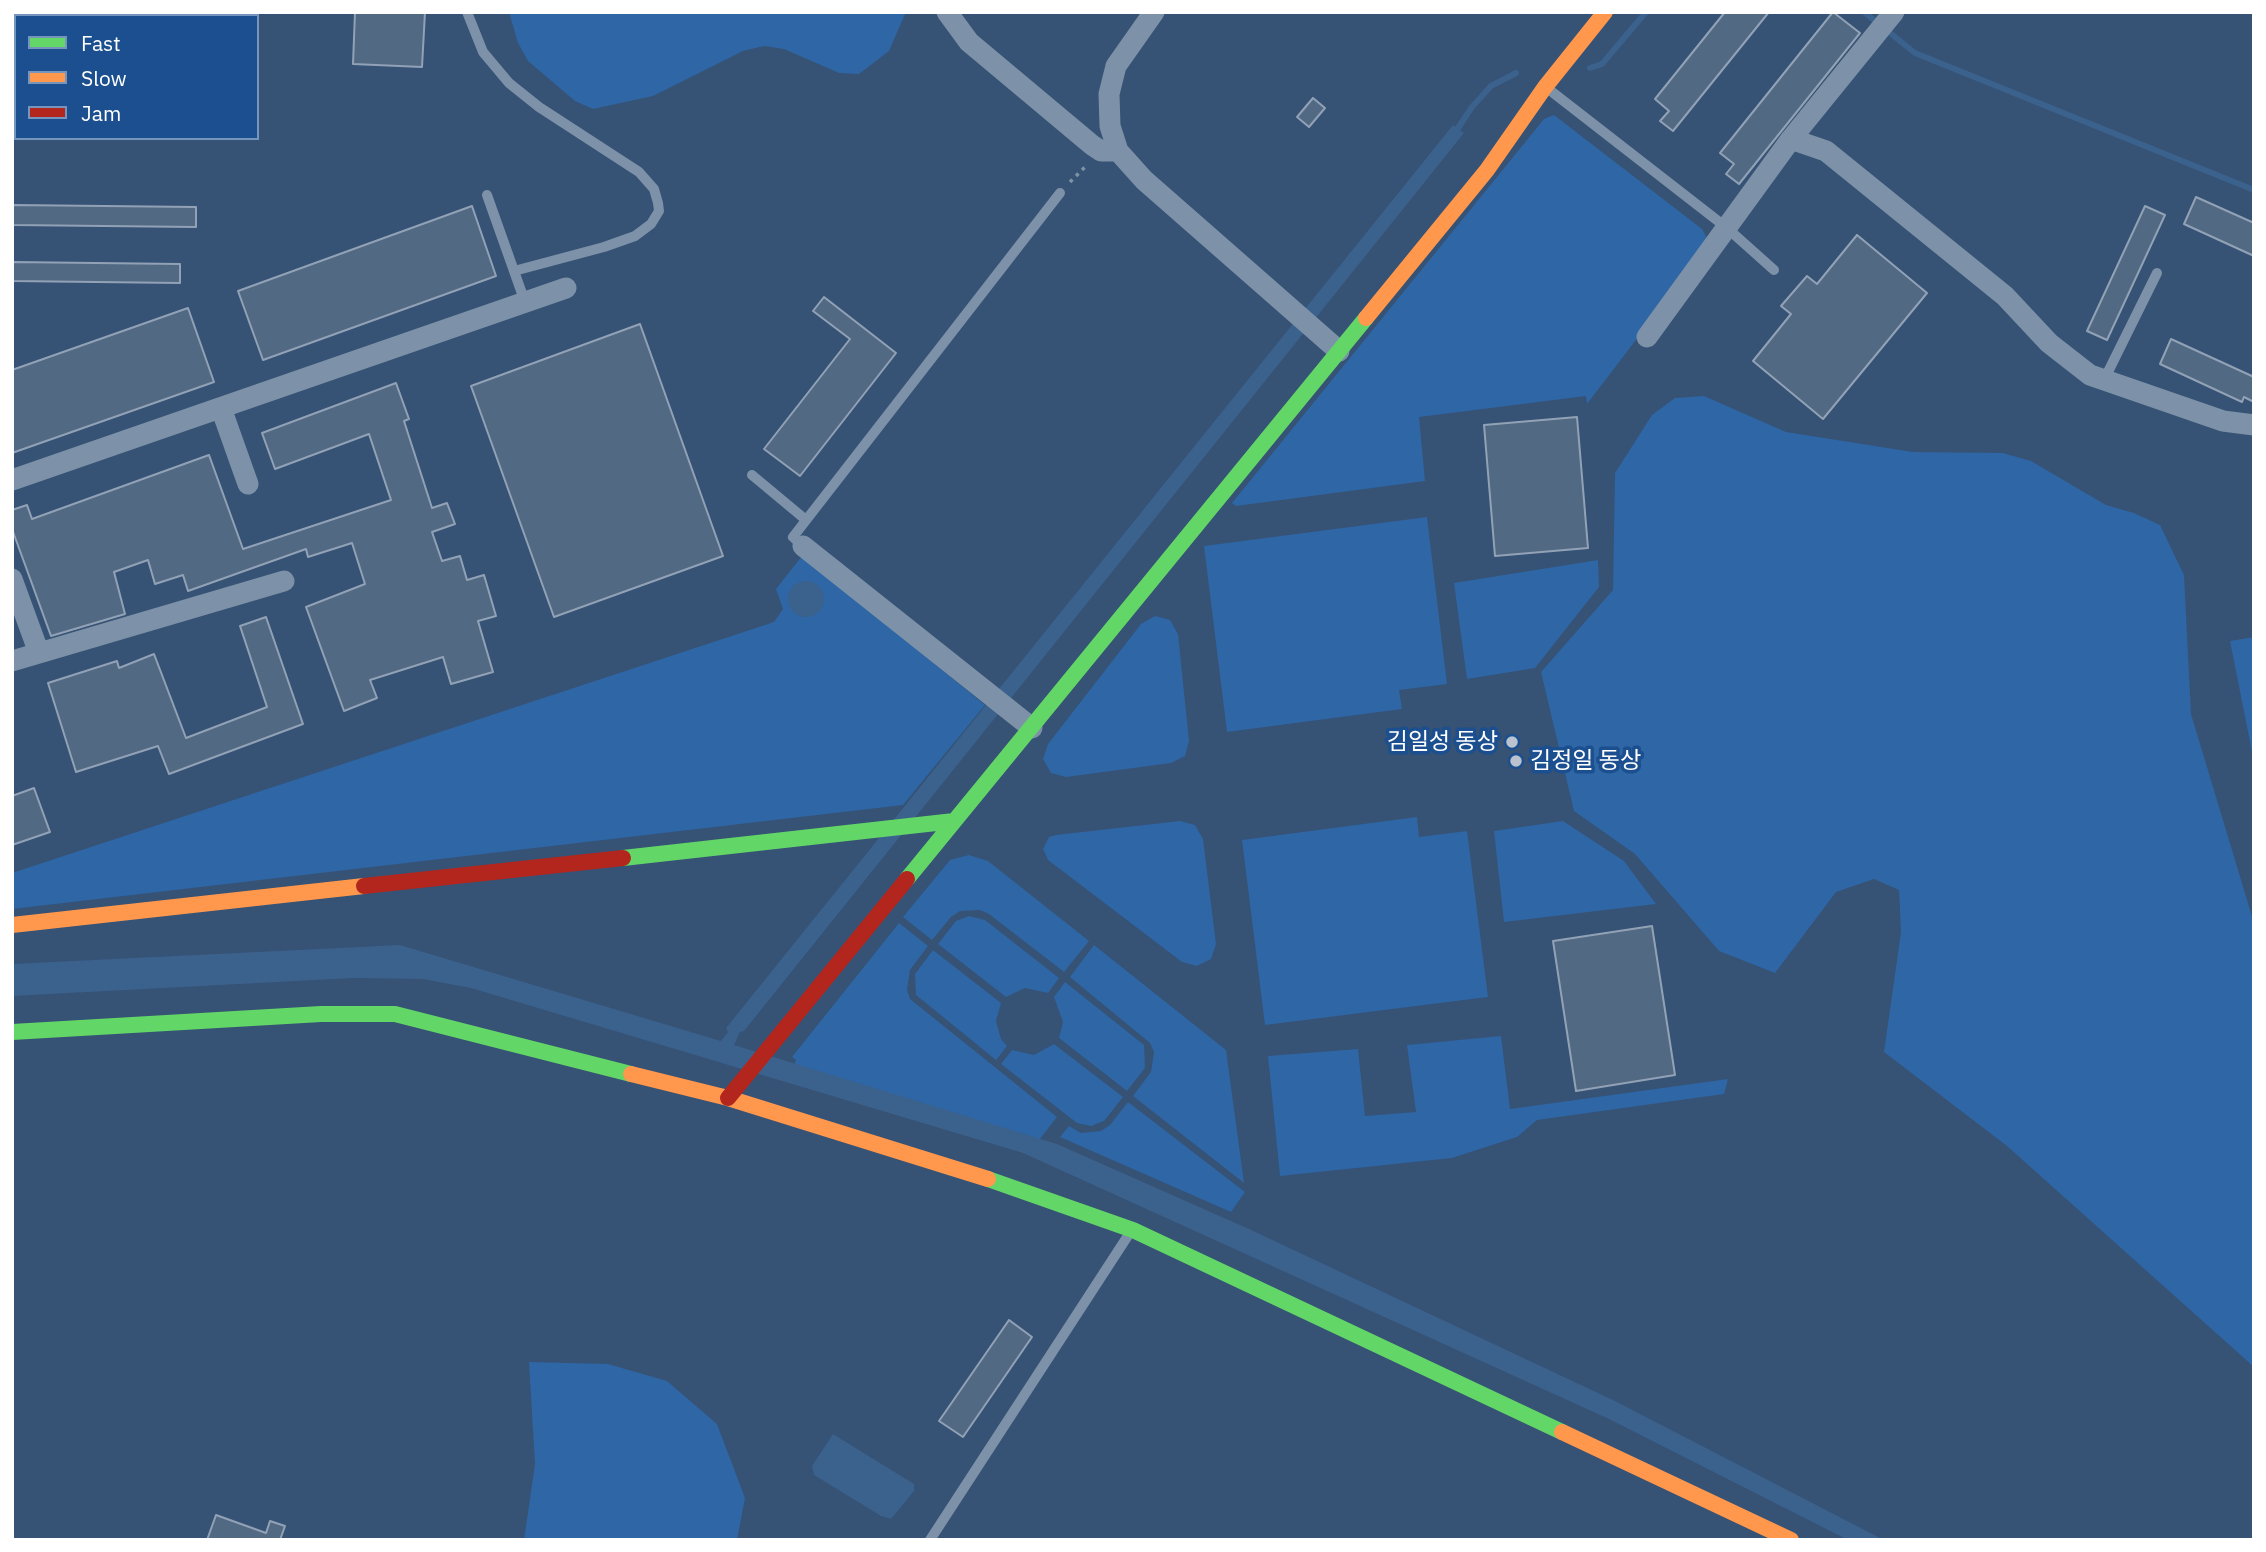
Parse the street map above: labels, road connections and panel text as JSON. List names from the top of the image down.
{
  "places": ["김일성 동상", "김정일 동상"],
  "legend": ["Fast", "Slow", "Jam"]
}
